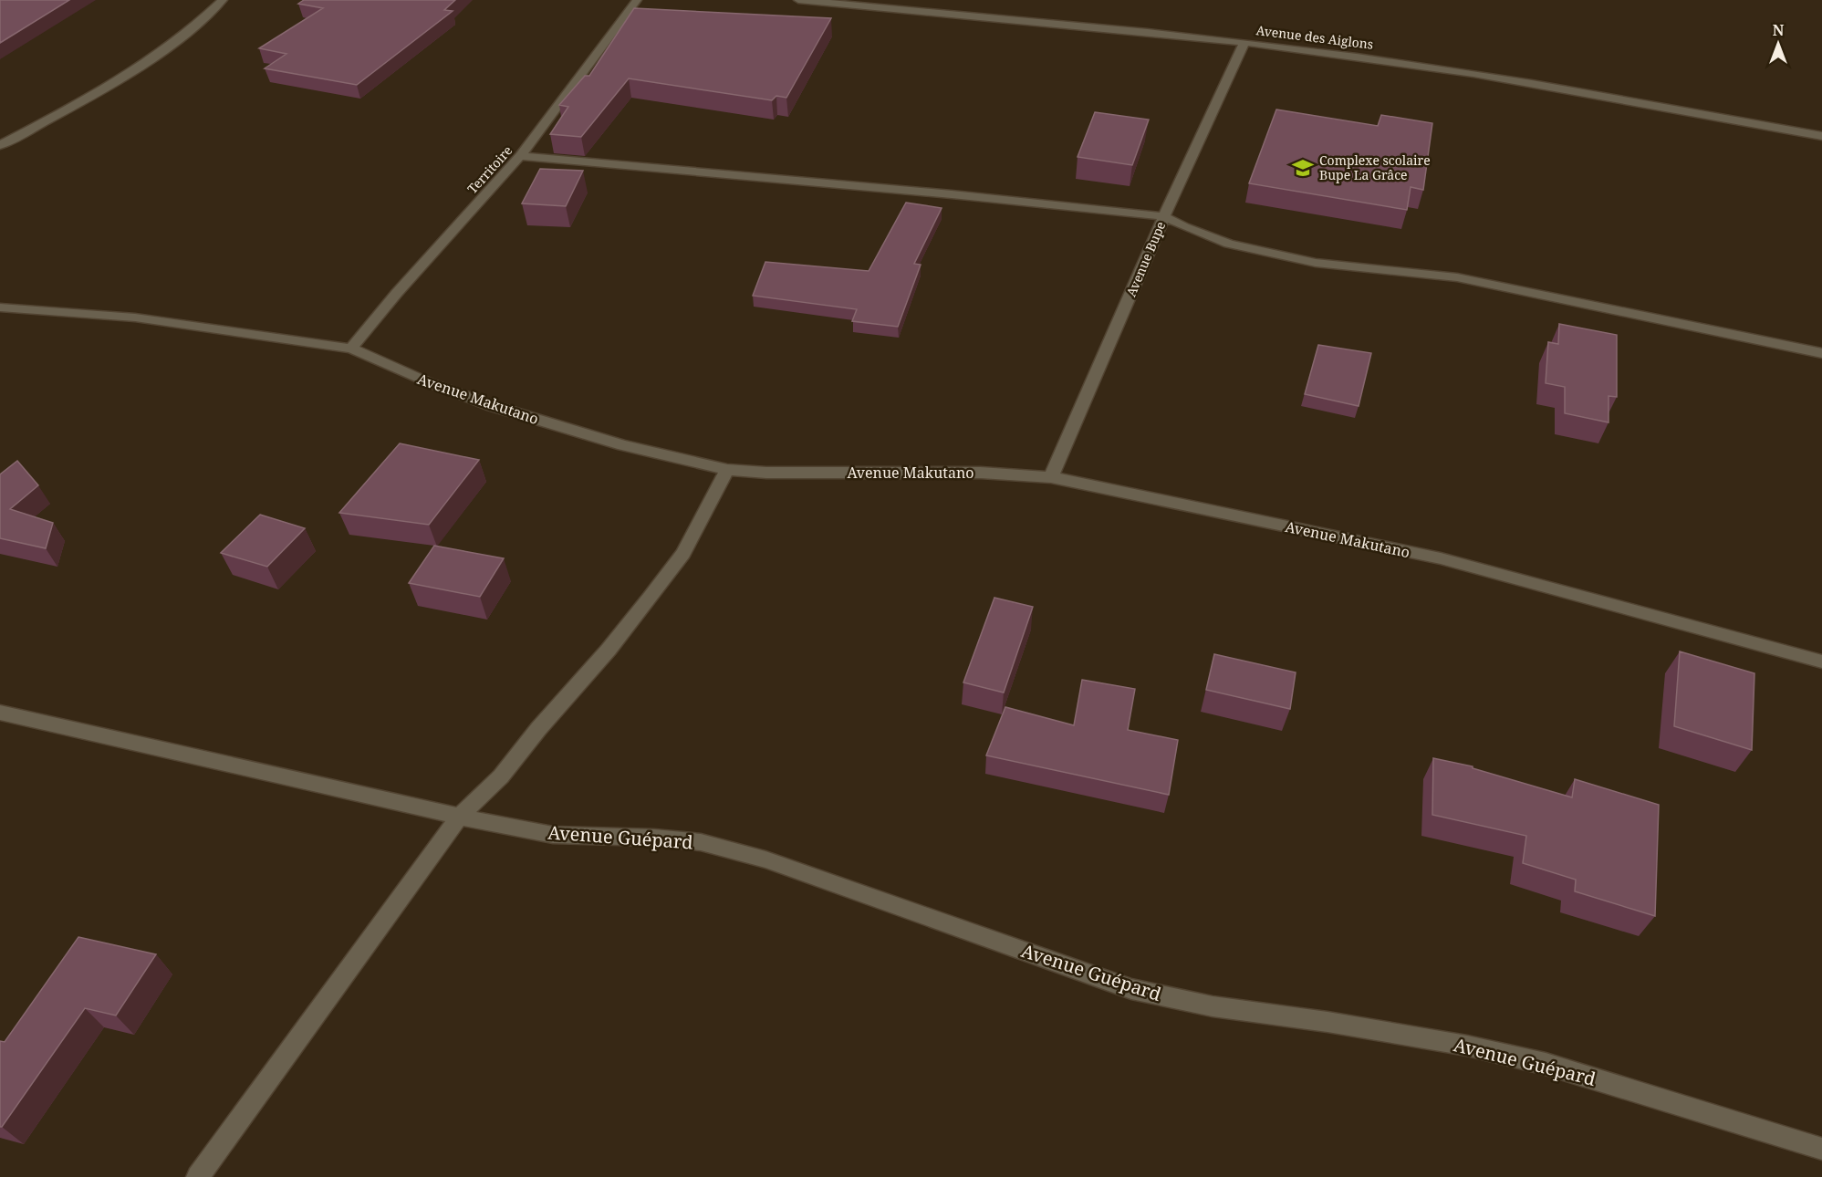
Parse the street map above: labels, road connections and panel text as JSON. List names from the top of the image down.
{
  "streets": {
    "street": [
      "Avenue des Aiglons",
      "Territoire",
      "Avenue Bupe",
      "Avenue Makutano",
      "Avenue Guépard"
    ]
  },
  "crossings": [
    ["Avenue des Aiglons", "Avenue Bupe"],
    ["Territoire", "Avenue Makutano"],
    ["Avenue Bupe", "Avenue Makutano"]
  ],
  "places": {
    "school or university": ["Complexe scolaire Bupe La Grâce"]
  },
  "north": "top"
}
